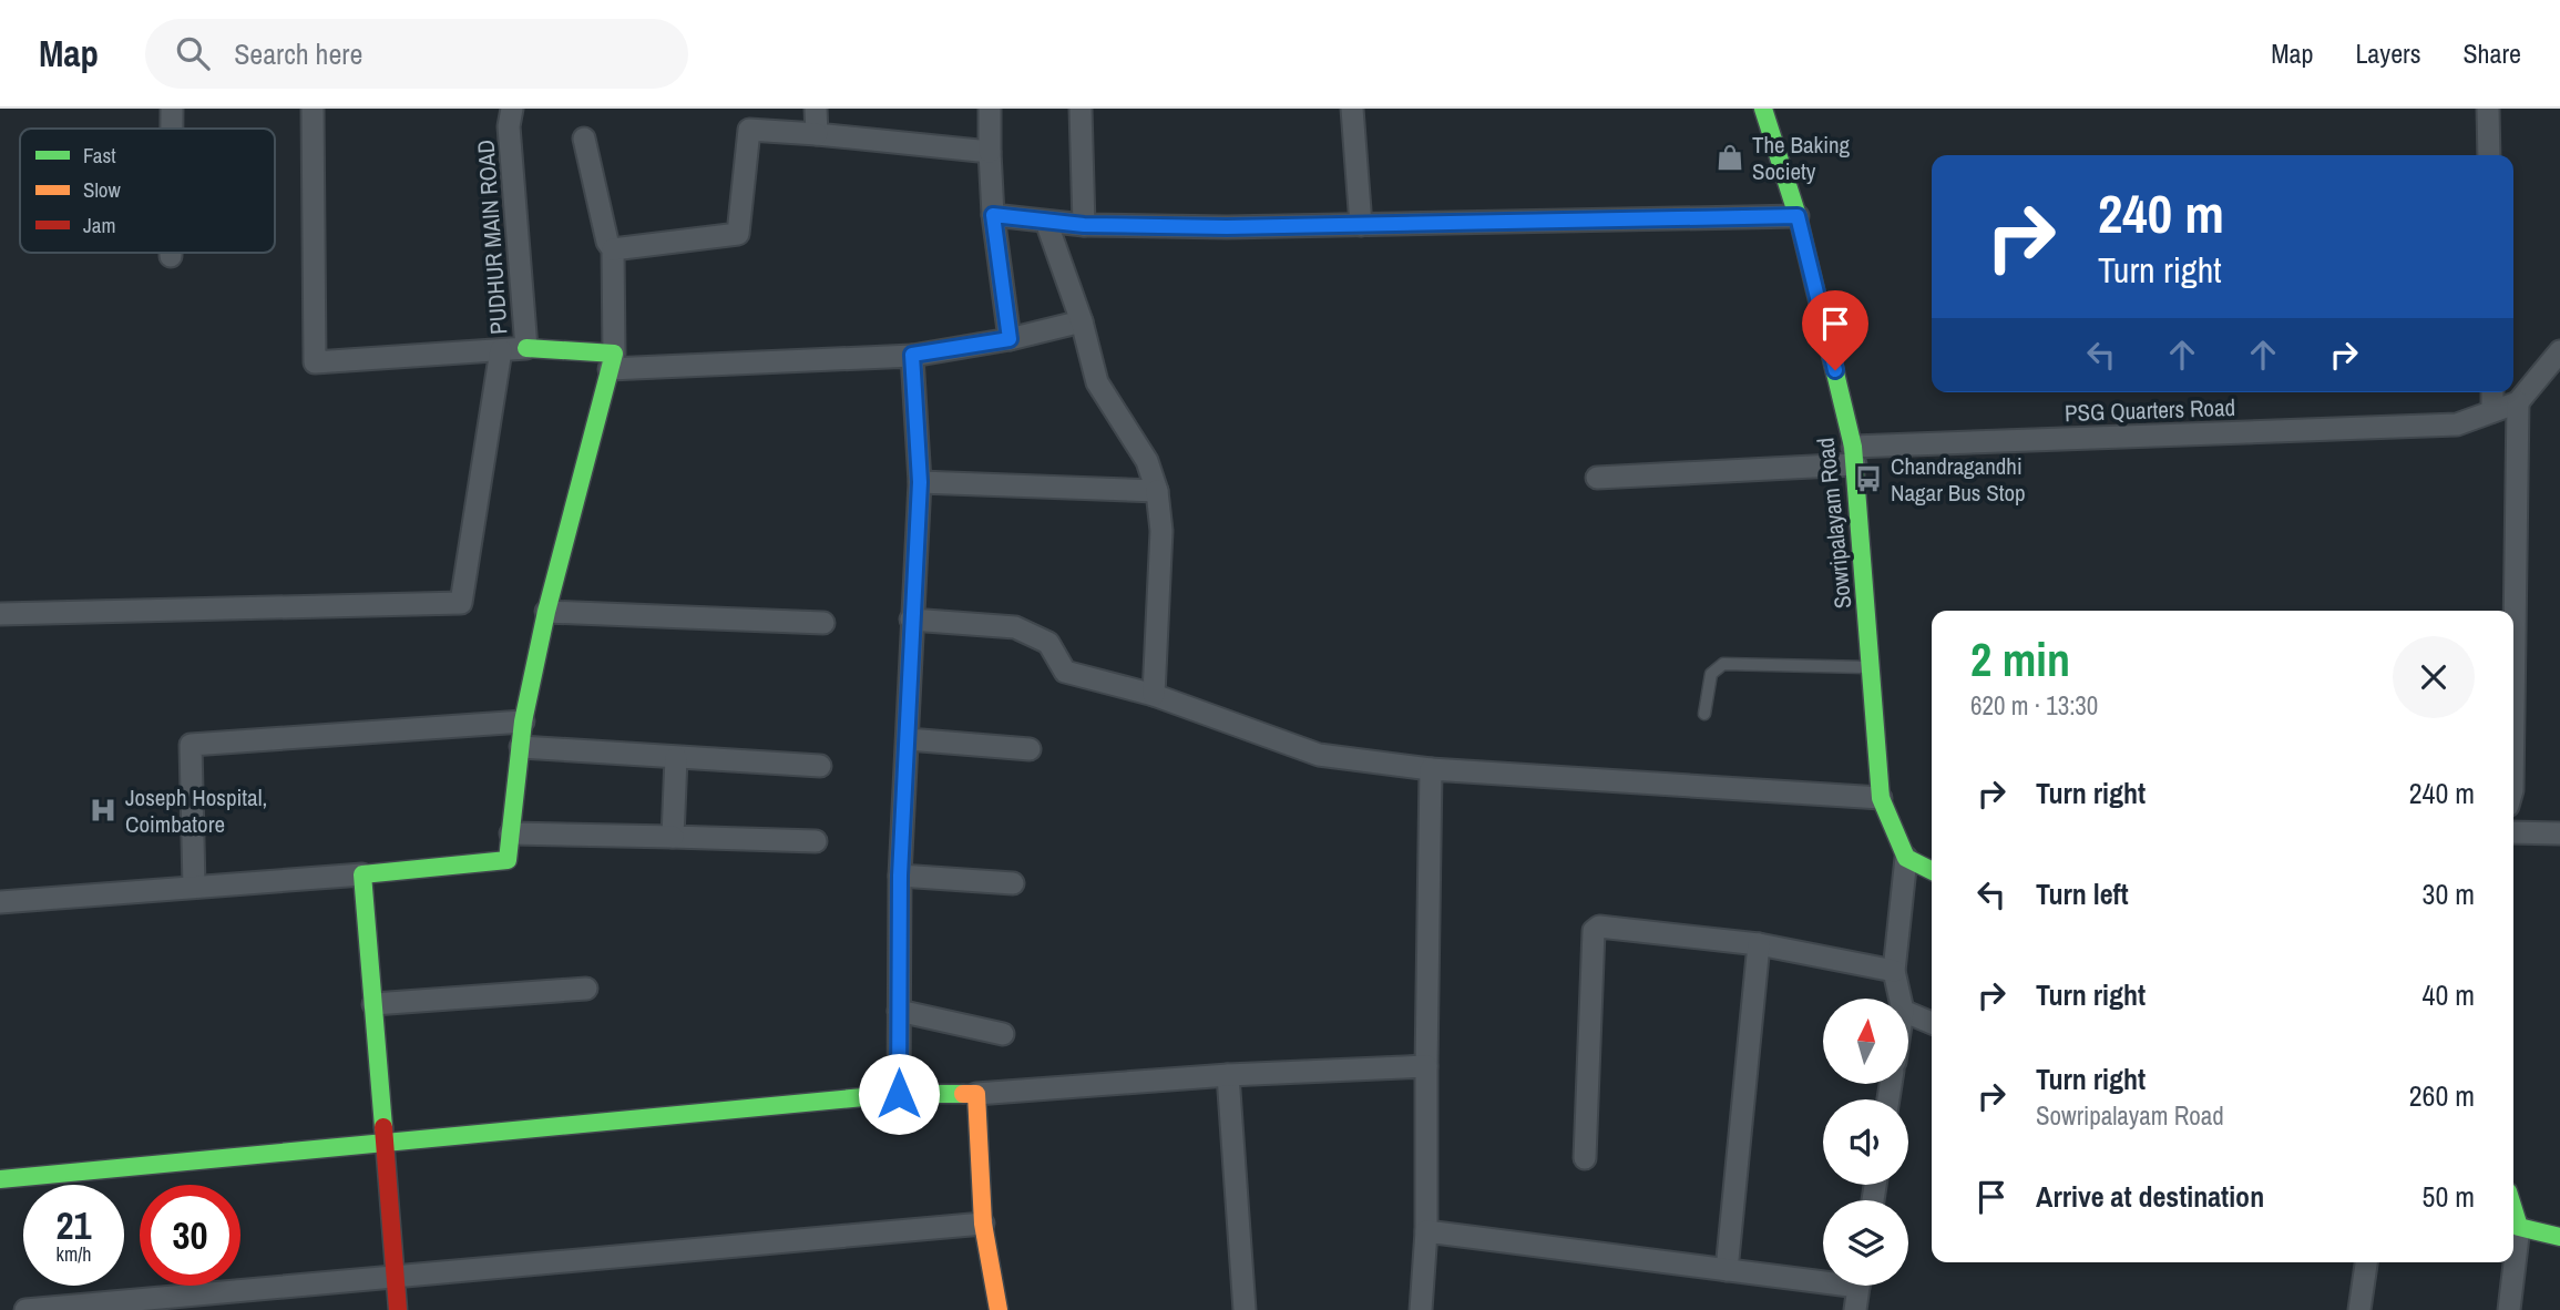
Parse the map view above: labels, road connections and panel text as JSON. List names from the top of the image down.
{
  "streets": {
    "street": ["PUDHUR MAIN ROAD", "PSG Quarters Road", "Sowripalayam Road"]
  },
  "crossings": [
    ["PSG Quarters Road", "Sowripalayam Road"]
  ],
  "places": {
    "shop": ["The Baking Society"],
    "bus stop": ["Chandragandhi Nagar Bus Stop"],
    "hospital": ["Joseph Hospital, Coimbatore"]
  },
  "legend": ["Fast", "Slow", "Jam"],
  "north": "top",
  "page": {
    "header": "Map",
    "search": "Search here",
    "nav": ["Map", "Layers", "Share"],
    "turn": ["240 m", "Turn right"],
    "heading": ["2 min", "620 m · 13:30"],
    "list": [
      {
        "name": "Turn right",
        "value": "240 m"
      },
      {
        "name": "Turn left",
        "value": "30 m"
      },
      {
        "name": "Turn right",
        "value": "40 m"
      },
      {
        "name": "Turn right",
        "note": "Sowripalayam Road",
        "value": "260 m"
      },
      {
        "name": "Arrive at destination",
        "value": "50 m"
      }
    ],
    "speed": "21 km/h",
    "limit": "30"
  }
}
